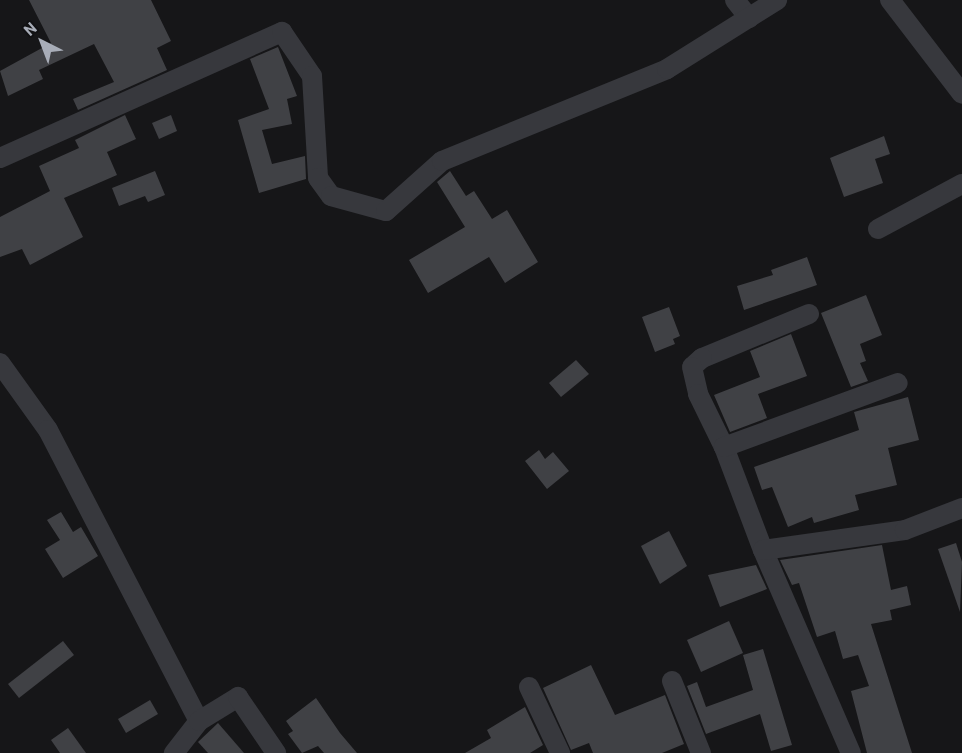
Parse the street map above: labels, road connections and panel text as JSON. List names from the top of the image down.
{
  "north": "top left"
}
